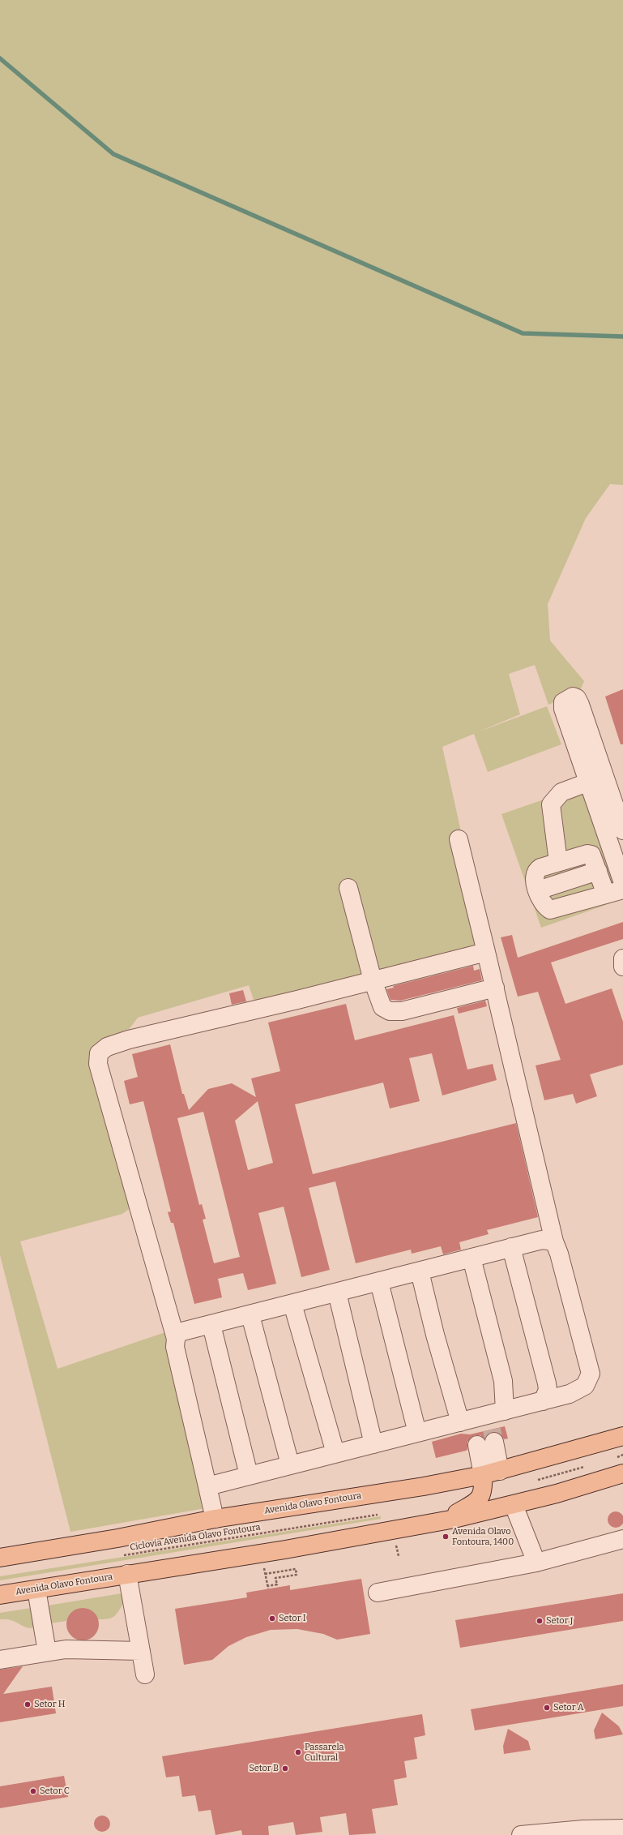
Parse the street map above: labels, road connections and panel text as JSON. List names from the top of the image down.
{
  "streets": {
    "main road": ["Avenida Olavo Fontoura"],
    "path": ["Ciclovia Avenida Olavo Fontoura"]
  },
  "places": [
    "Avenida Olavo Fontoura, 1400",
    "Setor I",
    "Setor J",
    "Setor H",
    "Setor A",
    "Passarela Cultural",
    "Setor B",
    "Setor C"
  ]
}
